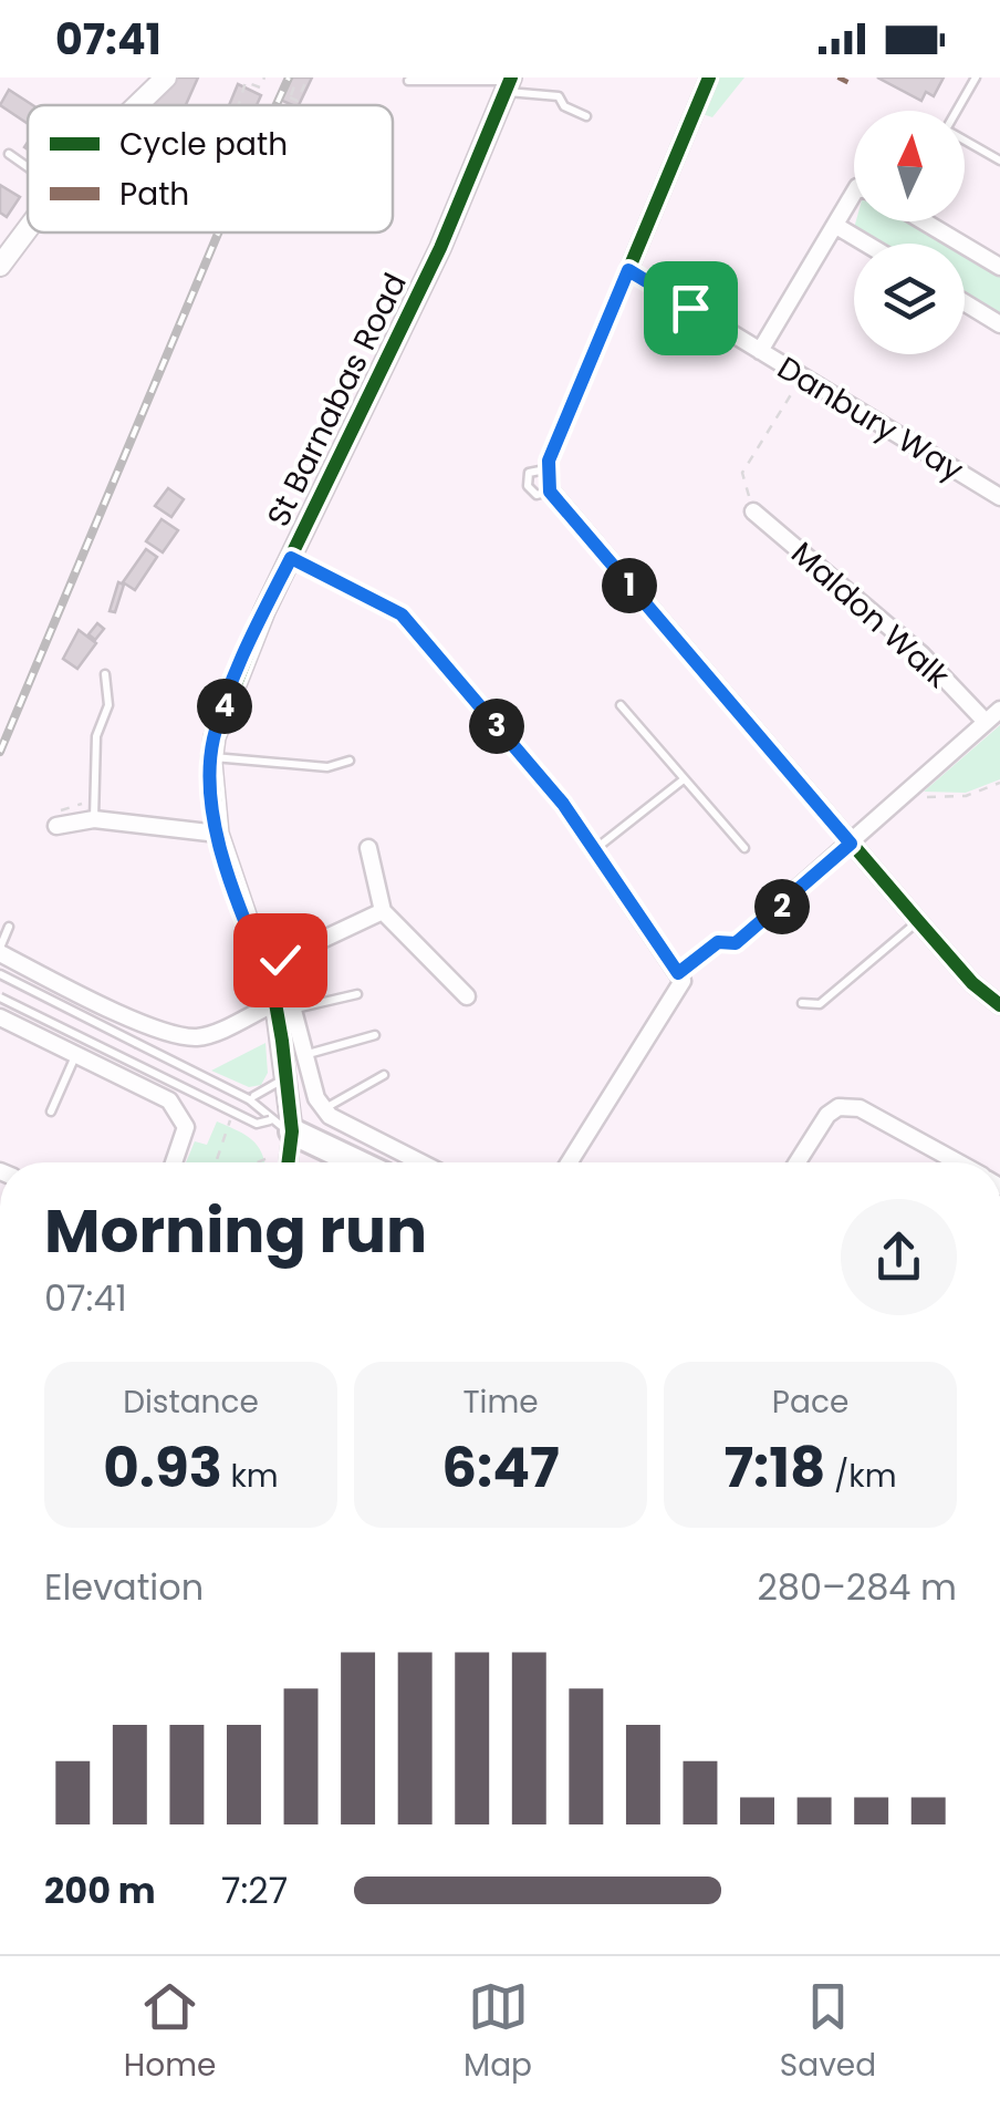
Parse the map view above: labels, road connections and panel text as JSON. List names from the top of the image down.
{
  "streets": {
    "street": ["St Barnabas Road", "Danbury Way", "Maldon Walk"]
  },
  "legend": ["Cycle path", "Path"],
  "north": "top",
  "page": {
    "status": "07:41",
    "pins": [
      "1",
      "4",
      "3",
      "2"
    ],
    "heading": ["Morning run", "07:41"],
    "stats": [
      ["Distance", "0.93 km"],
      ["Time", "6:47"],
      ["Pace", "7:18 /km"]
    ],
    "chart": ["Elevation", "280–284 m"],
    "list": [
      {
        "name": "200 m",
        "note": "7:27"
      }
    ],
    "tabs": ["Home", "Map", "Saved"]
  }
}
